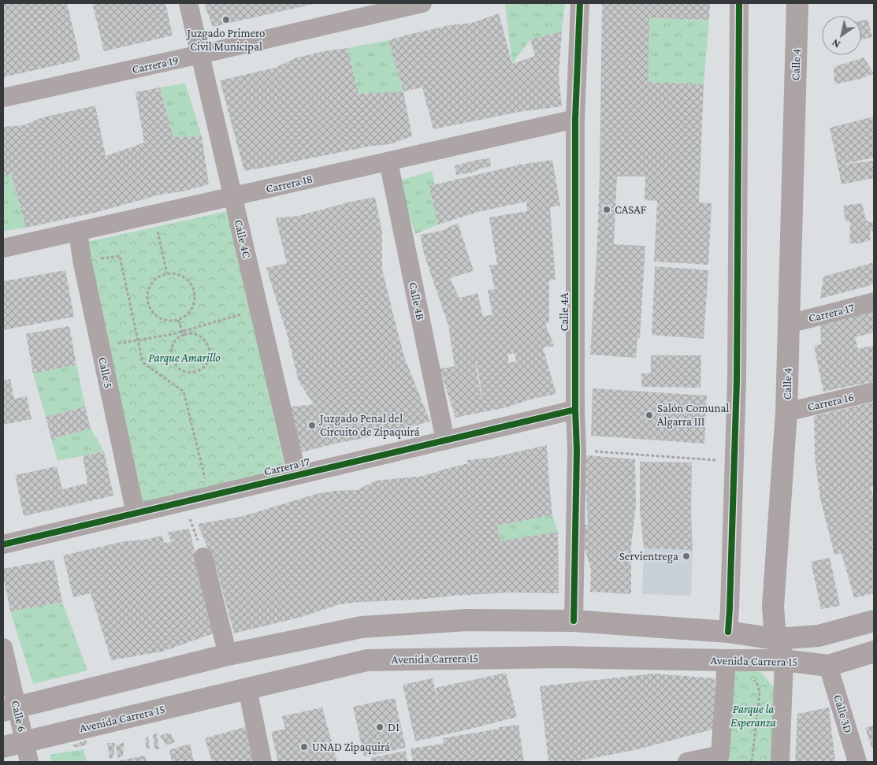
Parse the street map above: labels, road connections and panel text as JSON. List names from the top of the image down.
{
  "streets": {
    "main road": ["Calle 4", "Avenida Carrera 15"],
    "street": [
      "Carrera 19",
      "Carrera 18",
      "Calle 4C",
      "Calle 4B",
      "Calle 4A",
      "Carrera 17",
      "Calle 5",
      "Carrera 16",
      "Calle 3D",
      "Calle 6"
    ]
  },
  "crossings": [
    ["Carrera 19", "Calle 4C"],
    ["Calle 4", "Carrera 17"],
    ["Calle 4", "Carrera 16"],
    ["Calle 4", "Avenida Carrera 15"],
    ["Carrera 18", "Calle 4C"],
    ["Carrera 18", "Calle 4B"],
    ["Carrera 18", "Calle 4A"],
    ["Carrera 18", "Calle 5"],
    ["Calle 4C", "Carrera 17"],
    ["Calle 4B", "Carrera 17"],
    ["Calle 4A", "Carrera 17"],
    ["Calle 4A", "Avenida Carrera 15"],
    ["Carrera 17", "Calle 5"],
    ["Avenida Carrera 15", "Calle 3D"],
    ["Avenida Carrera 15", "Calle 6"]
  ],
  "parks": ["Parque Amarillo", "Parque la Esperanza"],
  "places": [
    "Juzgado Primero Civil Municipal",
    "CASAF",
    "Salón Comunal Algarra III",
    "Juzgado Penal del Circuito de Zipaquirá",
    "Servientrega",
    "D1",
    "UNAD Zipaquirá"
  ],
  "north": "bottom left"
}
